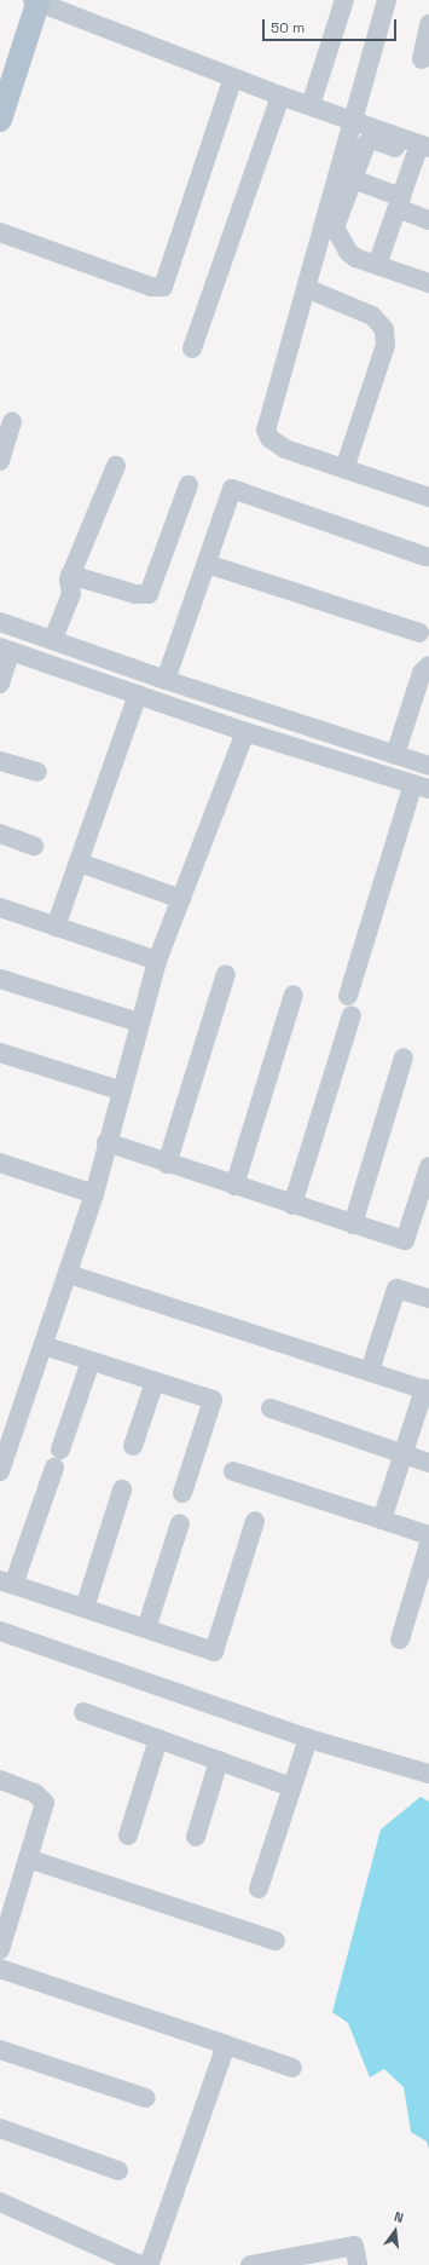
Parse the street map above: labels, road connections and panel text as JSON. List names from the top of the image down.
{
  "scale_bar": "50 m",
  "north": "top"
}
